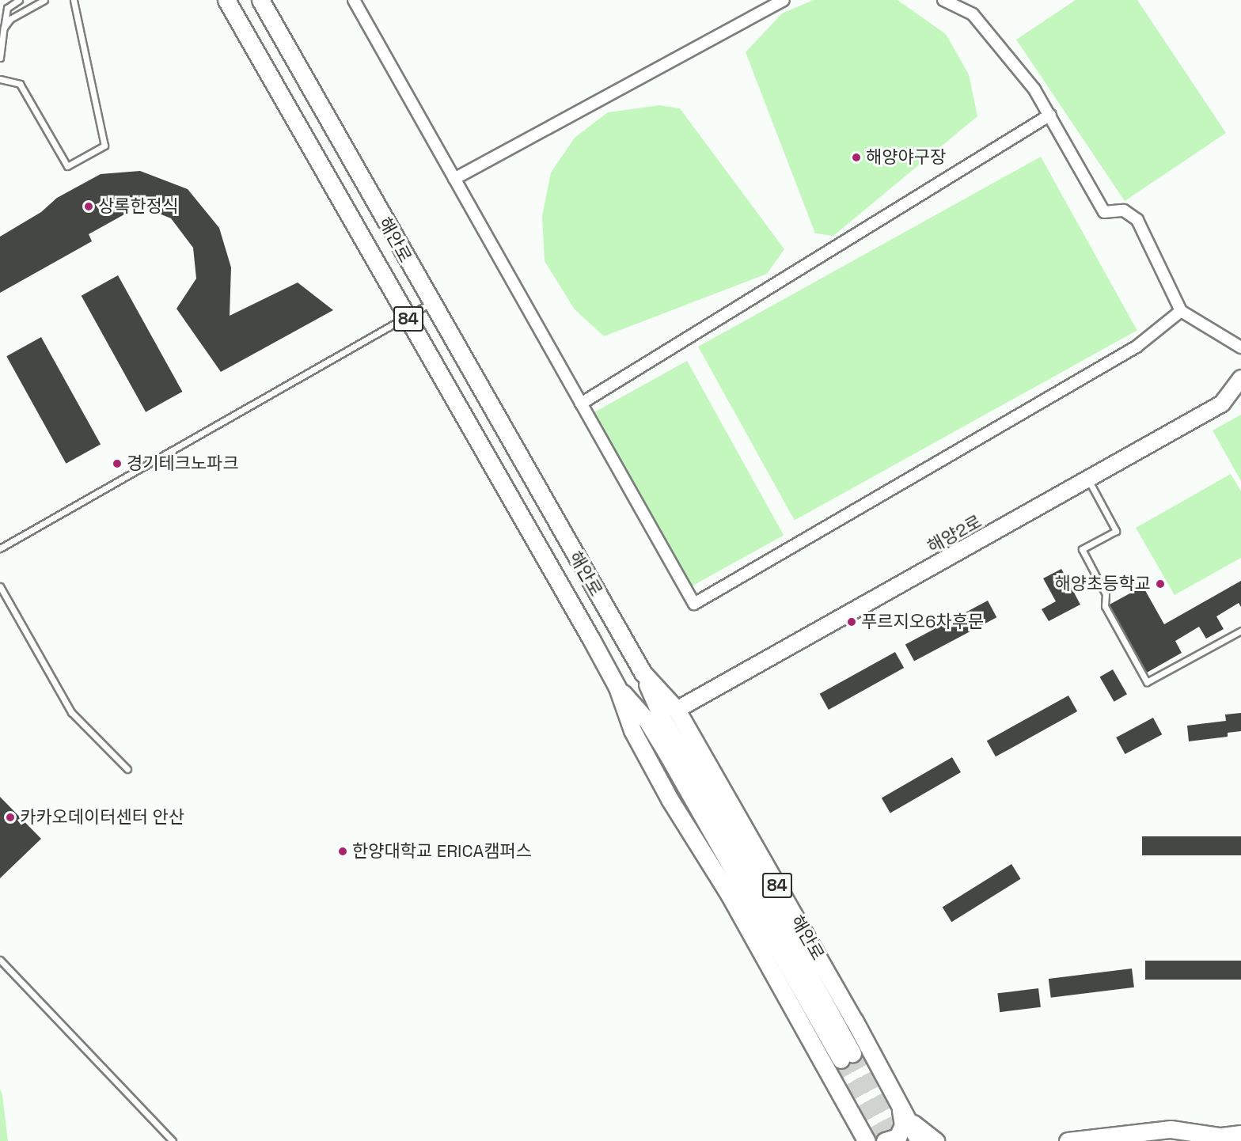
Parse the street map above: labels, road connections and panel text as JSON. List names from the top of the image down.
{
  "streets": {
    "main road": ["해안로", "84"],
    "street": ["해양2로"]
  },
  "crossings": [
    ["해안로", "해양2로"]
  ],
  "places": [
    "해양야구장",
    "상록한정식",
    "경기테크노파크",
    "해양초등학교",
    "푸르지오6차후문",
    "카카오데이터센터 안산",
    "한양대학교 ERICA캠퍼스"
  ]
}
